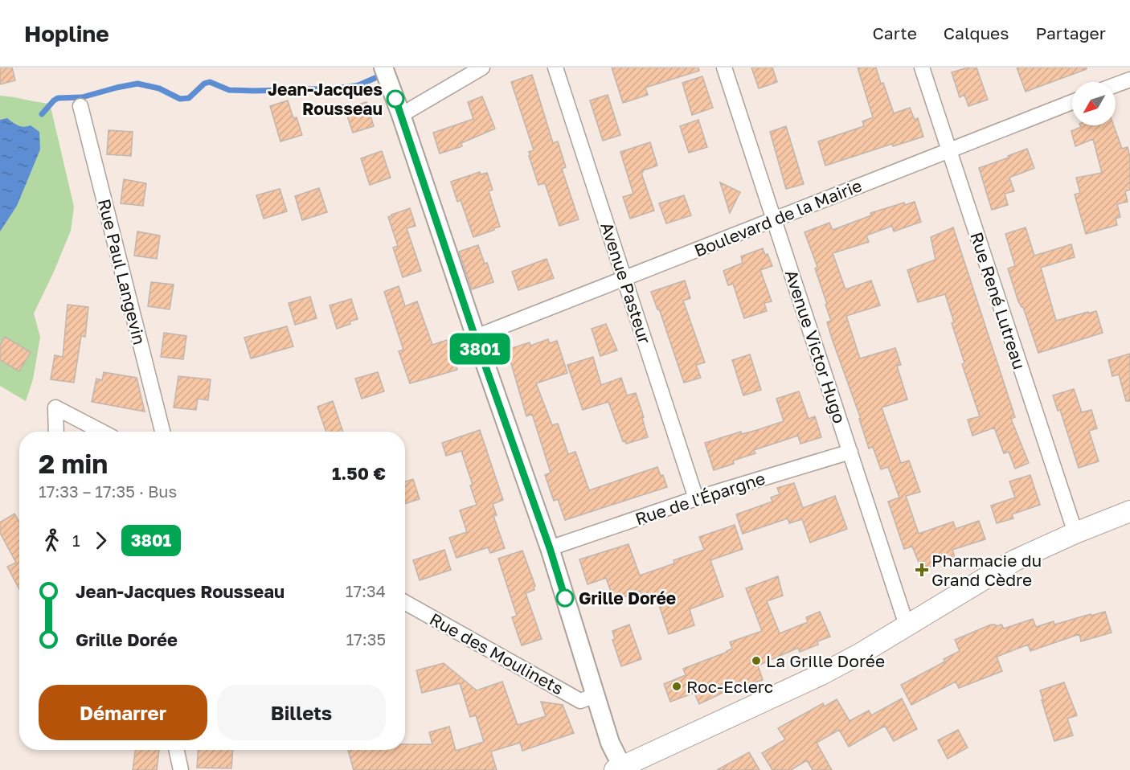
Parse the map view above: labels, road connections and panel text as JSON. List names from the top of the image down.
{
  "streets": {
    "street": [
      "Boulevard de la Mairie",
      "Rue Paul Langevin",
      "Avenue Pasteur",
      "Rue René Lutreau",
      "Avenue Victor Hugo",
      "Rue de l'Épargne",
      "Rue des Moulinets"
    ]
  },
  "crossings": [
    ["Boulevard de la Mairie", "Avenue Pasteur"],
    ["Boulevard de la Mairie", "Rue René Lutreau"],
    ["Boulevard de la Mairie", "Avenue Victor Hugo"],
    ["Avenue Pasteur", "Rue de l'Épargne"],
    ["Avenue Victor Hugo", "Rue de l'Épargne"]
  ],
  "places": {
    "other": [
      "Jean-Jacques Rousseau",
      "Grille Dorée",
      "La Grille Dorée",
      "Roc-Eclerc"
    ],
    "health": ["Pharmacie du Grand Cèdre"]
  },
  "lines": ["bus line 3801"],
  "north": "bottom left",
  "page": {
    "header": "Hopline",
    "nav": ["Carte", "Calques", "Partager"],
    "on_map": "3801",
    "heading": ["2 min", "17:33 – 17:35 · Bus", "1.50 €"],
    "legs": ["1", "3801"],
    "list": [
      {
        "name": "Jean-Jacques Rousseau",
        "value": "17:34"
      },
      {
        "name": "Grille Dorée",
        "value": "17:35"
      }
    ],
    "buttons": ["Démarrer", "Billets"]
  }
}
